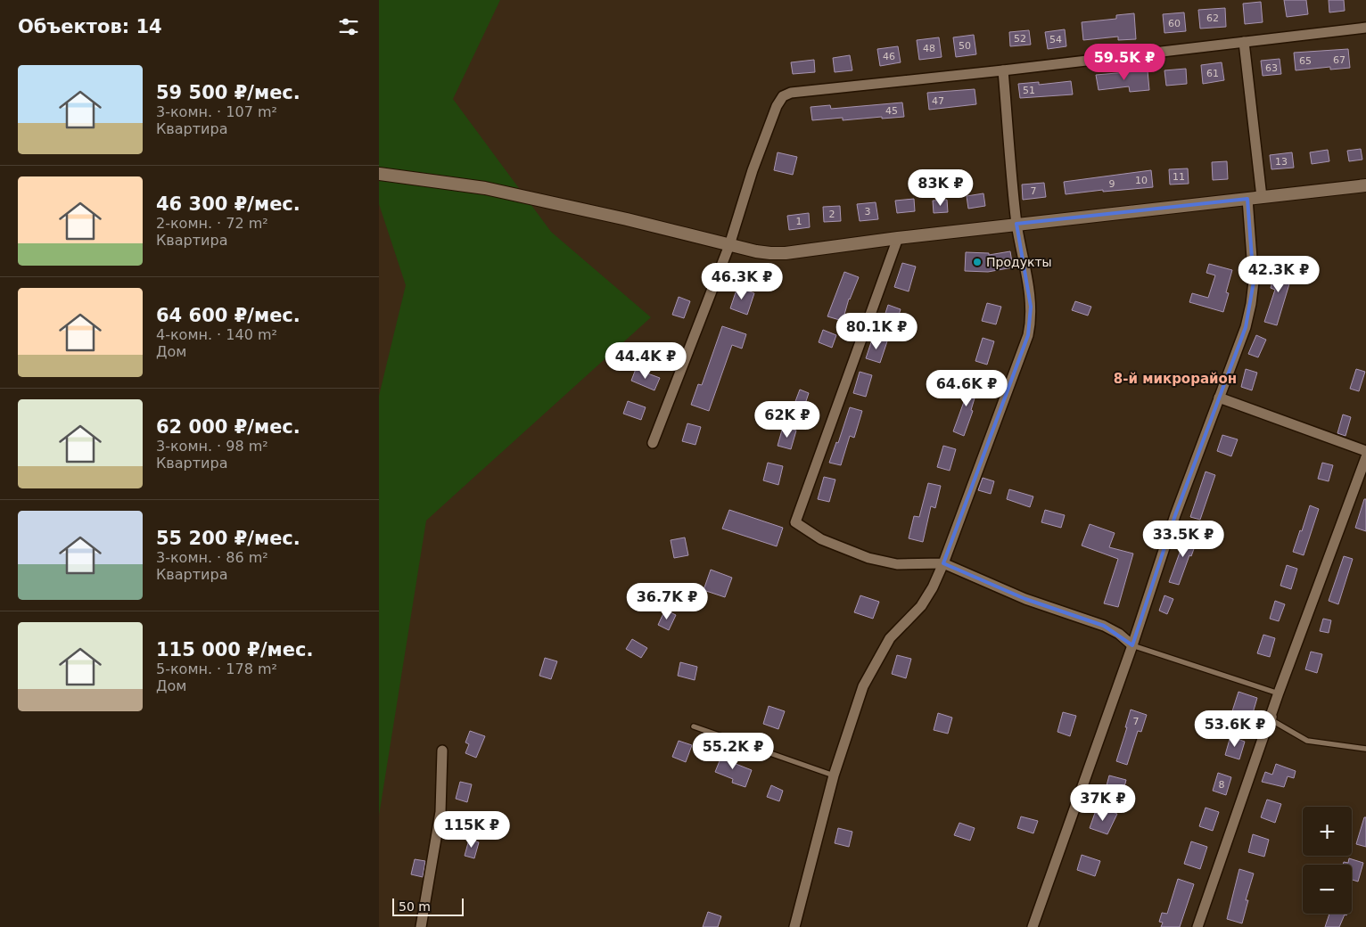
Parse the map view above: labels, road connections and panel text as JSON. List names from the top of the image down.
{
  "districts": ["8-й микрорайон"],
  "places": ["Продукты"],
  "house_numbers": [
    "62",
    "60",
    "52",
    "54",
    "50",
    "48",
    "46",
    "67",
    "65",
    "63",
    "61",
    "51",
    "47",
    "45",
    "13",
    "11",
    "10",
    "9",
    "7",
    "3",
    "2",
    "1",
    "7",
    "8"
  ],
  "scale_bar": "50 m",
  "page": {
    "heading": "Объектов: 14",
    "price": [
      "59.5K ₽",
      "83K ₽",
      "42.3K ₽",
      "46.3K ₽",
      "80.1K ₽",
      "44.4K ₽",
      "64.6K ₽",
      "62K ₽",
      "33.5K ₽",
      "36.7K ₽",
      "53.6K ₽",
      "55.2K ₽",
      "37K ₽",
      "115K ₽"
    ],
    "list": [
      {
        "name": "59 500 ₽/мес.",
        "note": "3-комн. · 107 m² · Квартира"
      },
      {
        "name": "46 300 ₽/мес.",
        "note": "2-комн. · 72 m² · Квартира"
      },
      {
        "name": "64 600 ₽/мес.",
        "note": "4-комн. · 140 m² · Дом"
      },
      {
        "name": "62 000 ₽/мес.",
        "note": "3-комн. · 98 m² · Квартира"
      },
      {
        "name": "55 200 ₽/мес.",
        "note": "3-комн. · 86 m² · Квартира"
      },
      {
        "name": "115 000 ₽/мес.",
        "note": "5-комн. · 178 m² · Дом"
      }
    ],
    "map_buttons": ["+", "−"],
    "scale": "50 m"
  }
}
